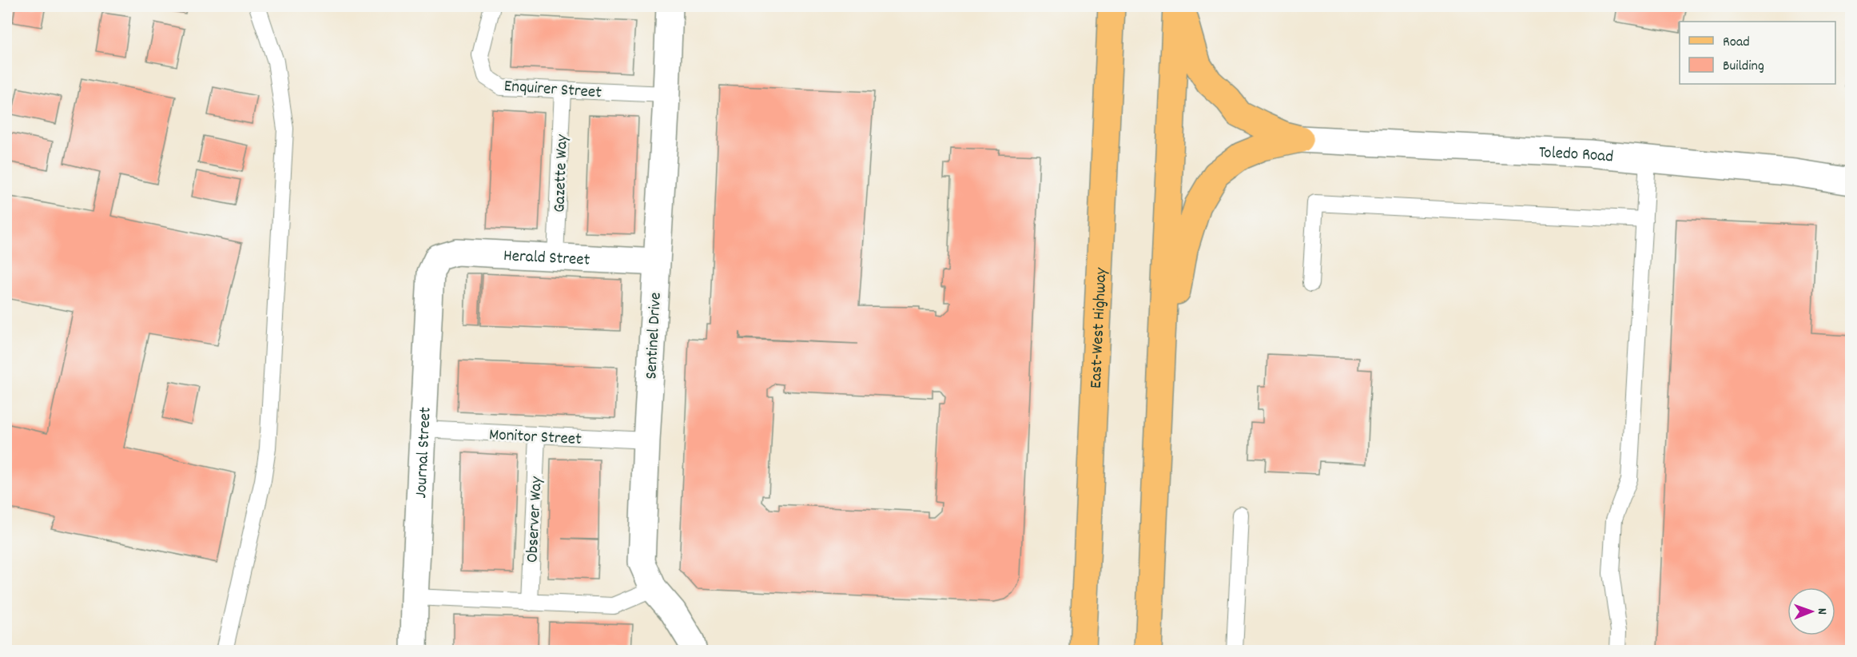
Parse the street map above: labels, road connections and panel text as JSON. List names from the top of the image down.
{
  "streets": {
    "main road": ["East-West Highway"],
    "street": [
      "Toledo Road",
      "Herald Street",
      "Sentinel Drive",
      "Journal Street"
    ],
    "lane": [
      "Enquirer Street",
      "Gazette Way",
      "Monitor Street",
      "Observer Way"
    ]
  },
  "crossings": [
    ["Enquirer Street", "Gazette Way"],
    ["Enquirer Street", "Sentinel Drive"],
    ["Gazette Way", "Herald Street"],
    ["Herald Street", "Sentinel Drive"],
    ["Herald Street", "Journal Street"],
    ["Sentinel Drive", "Monitor Street"],
    ["Monitor Street", "Journal Street"],
    ["Monitor Street", "Observer Way"]
  ],
  "legend": ["Road", "Building"],
  "north": "right"
}
